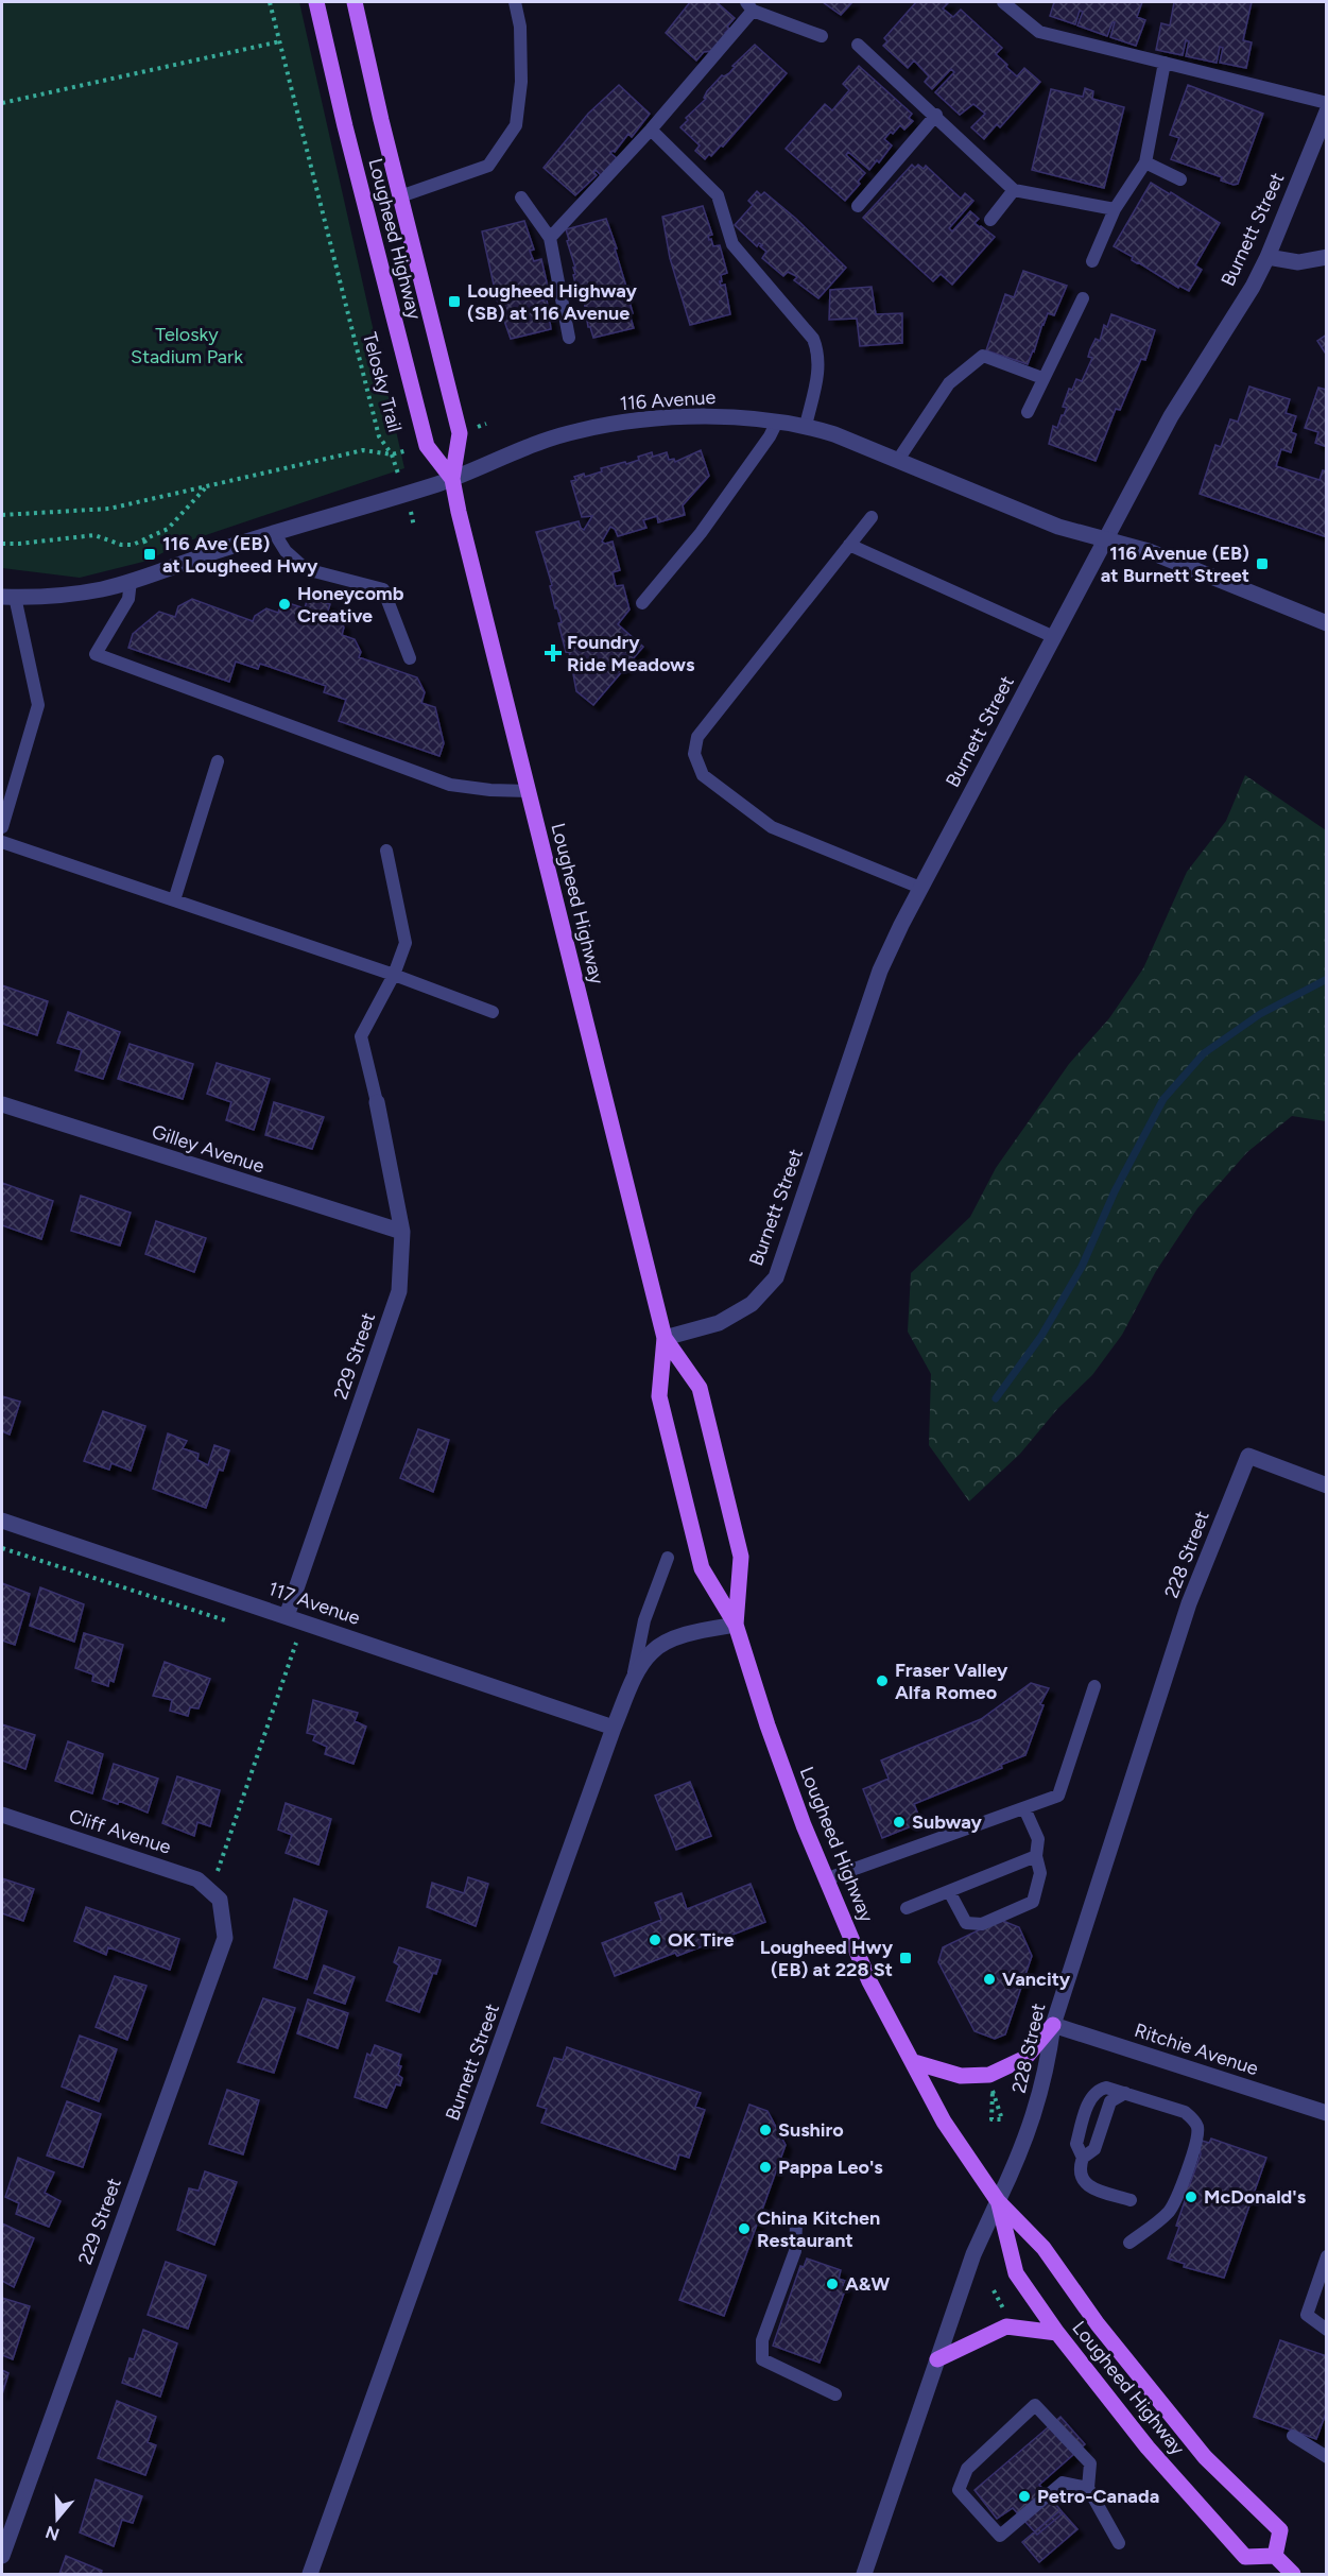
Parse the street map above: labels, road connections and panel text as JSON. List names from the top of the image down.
{
  "streets": {
    "main road": ["Lougheed Highway"],
    "street": [
      "Burnett Street",
      "116 Avenue",
      "Gilley Avenue",
      "229 Street",
      "228 Street",
      "117 Avenue",
      "Cliff Avenue",
      "Ritchie Avenue"
    ],
    "path": ["Telosky Trail"]
  },
  "crossings": [
    ["Burnett Street", "Lougheed Highway"],
    ["Burnett Street", "116 Avenue"],
    ["Burnett Street", "117 Avenue"],
    ["Lougheed Highway", "116 Avenue"],
    ["Lougheed Highway", "228 Street"],
    ["Gilley Avenue", "229 Street"],
    ["229 Street", "117 Avenue"],
    ["229 Street", "Cliff Avenue"],
    ["228 Street", "Ritchie Avenue"]
  ],
  "parks": ["Telosky Stadium Park"],
  "places": {
    "transit": [
      "Lougheed Highway (SB) at 116 Avenue",
      "116 Ave (EB) at Lougheed Hwy",
      "116 Avenue (EB) at Burnett Street",
      "Lougheed Hwy (EB) at 228 St"
    ],
    "other": [
      "Honeycomb Creative",
      "Fraser Valley Alfa Romeo",
      "Subway",
      "OK Tire",
      "Vancity",
      "Sushiro",
      "Pappa Leo's",
      "McDonald's",
      "China Kitchen Restaurant",
      "A&W",
      "Petro-Canada"
    ],
    "health": ["Foundry Ride Meadows"]
  },
  "north": "bottom"
}
